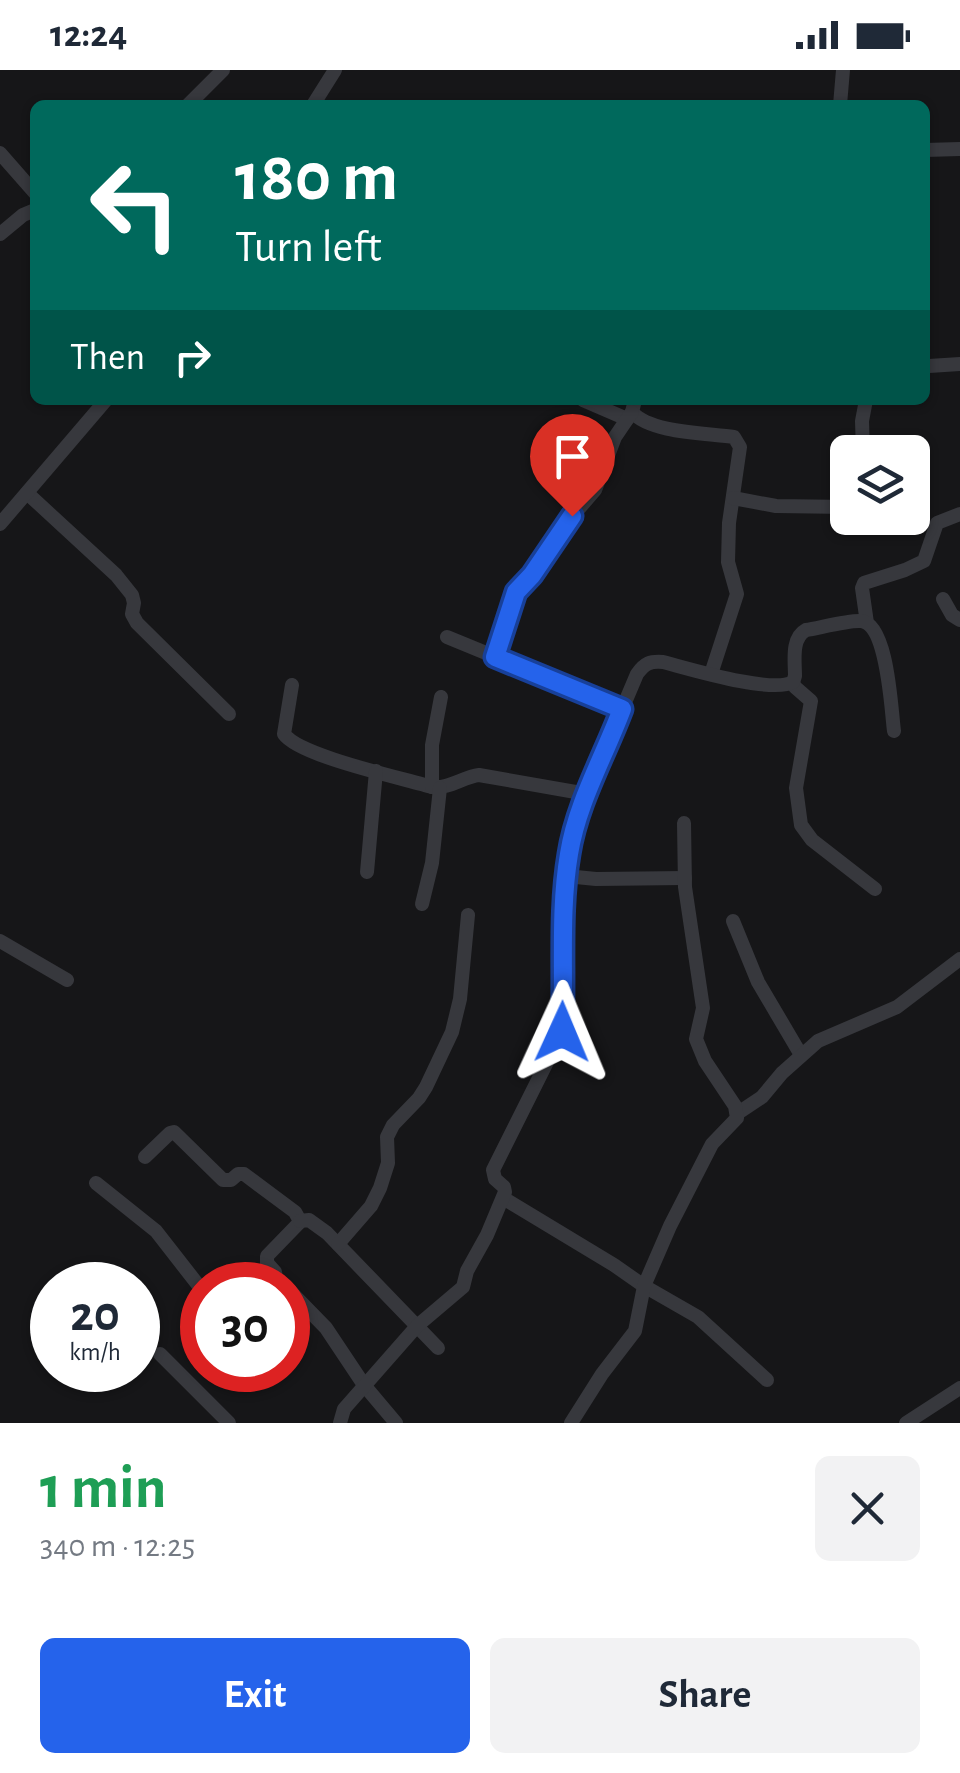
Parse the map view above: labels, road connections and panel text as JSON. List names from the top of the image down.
{
  "page": {
    "status": "12:24",
    "turn": ["180 m", "Turn left"],
    "then": "Then",
    "speed": "20 km/h",
    "limit": "30",
    "heading": ["1 min", "340 m · 12:25"],
    "buttons": ["Exit", "Share"]
  }
}
